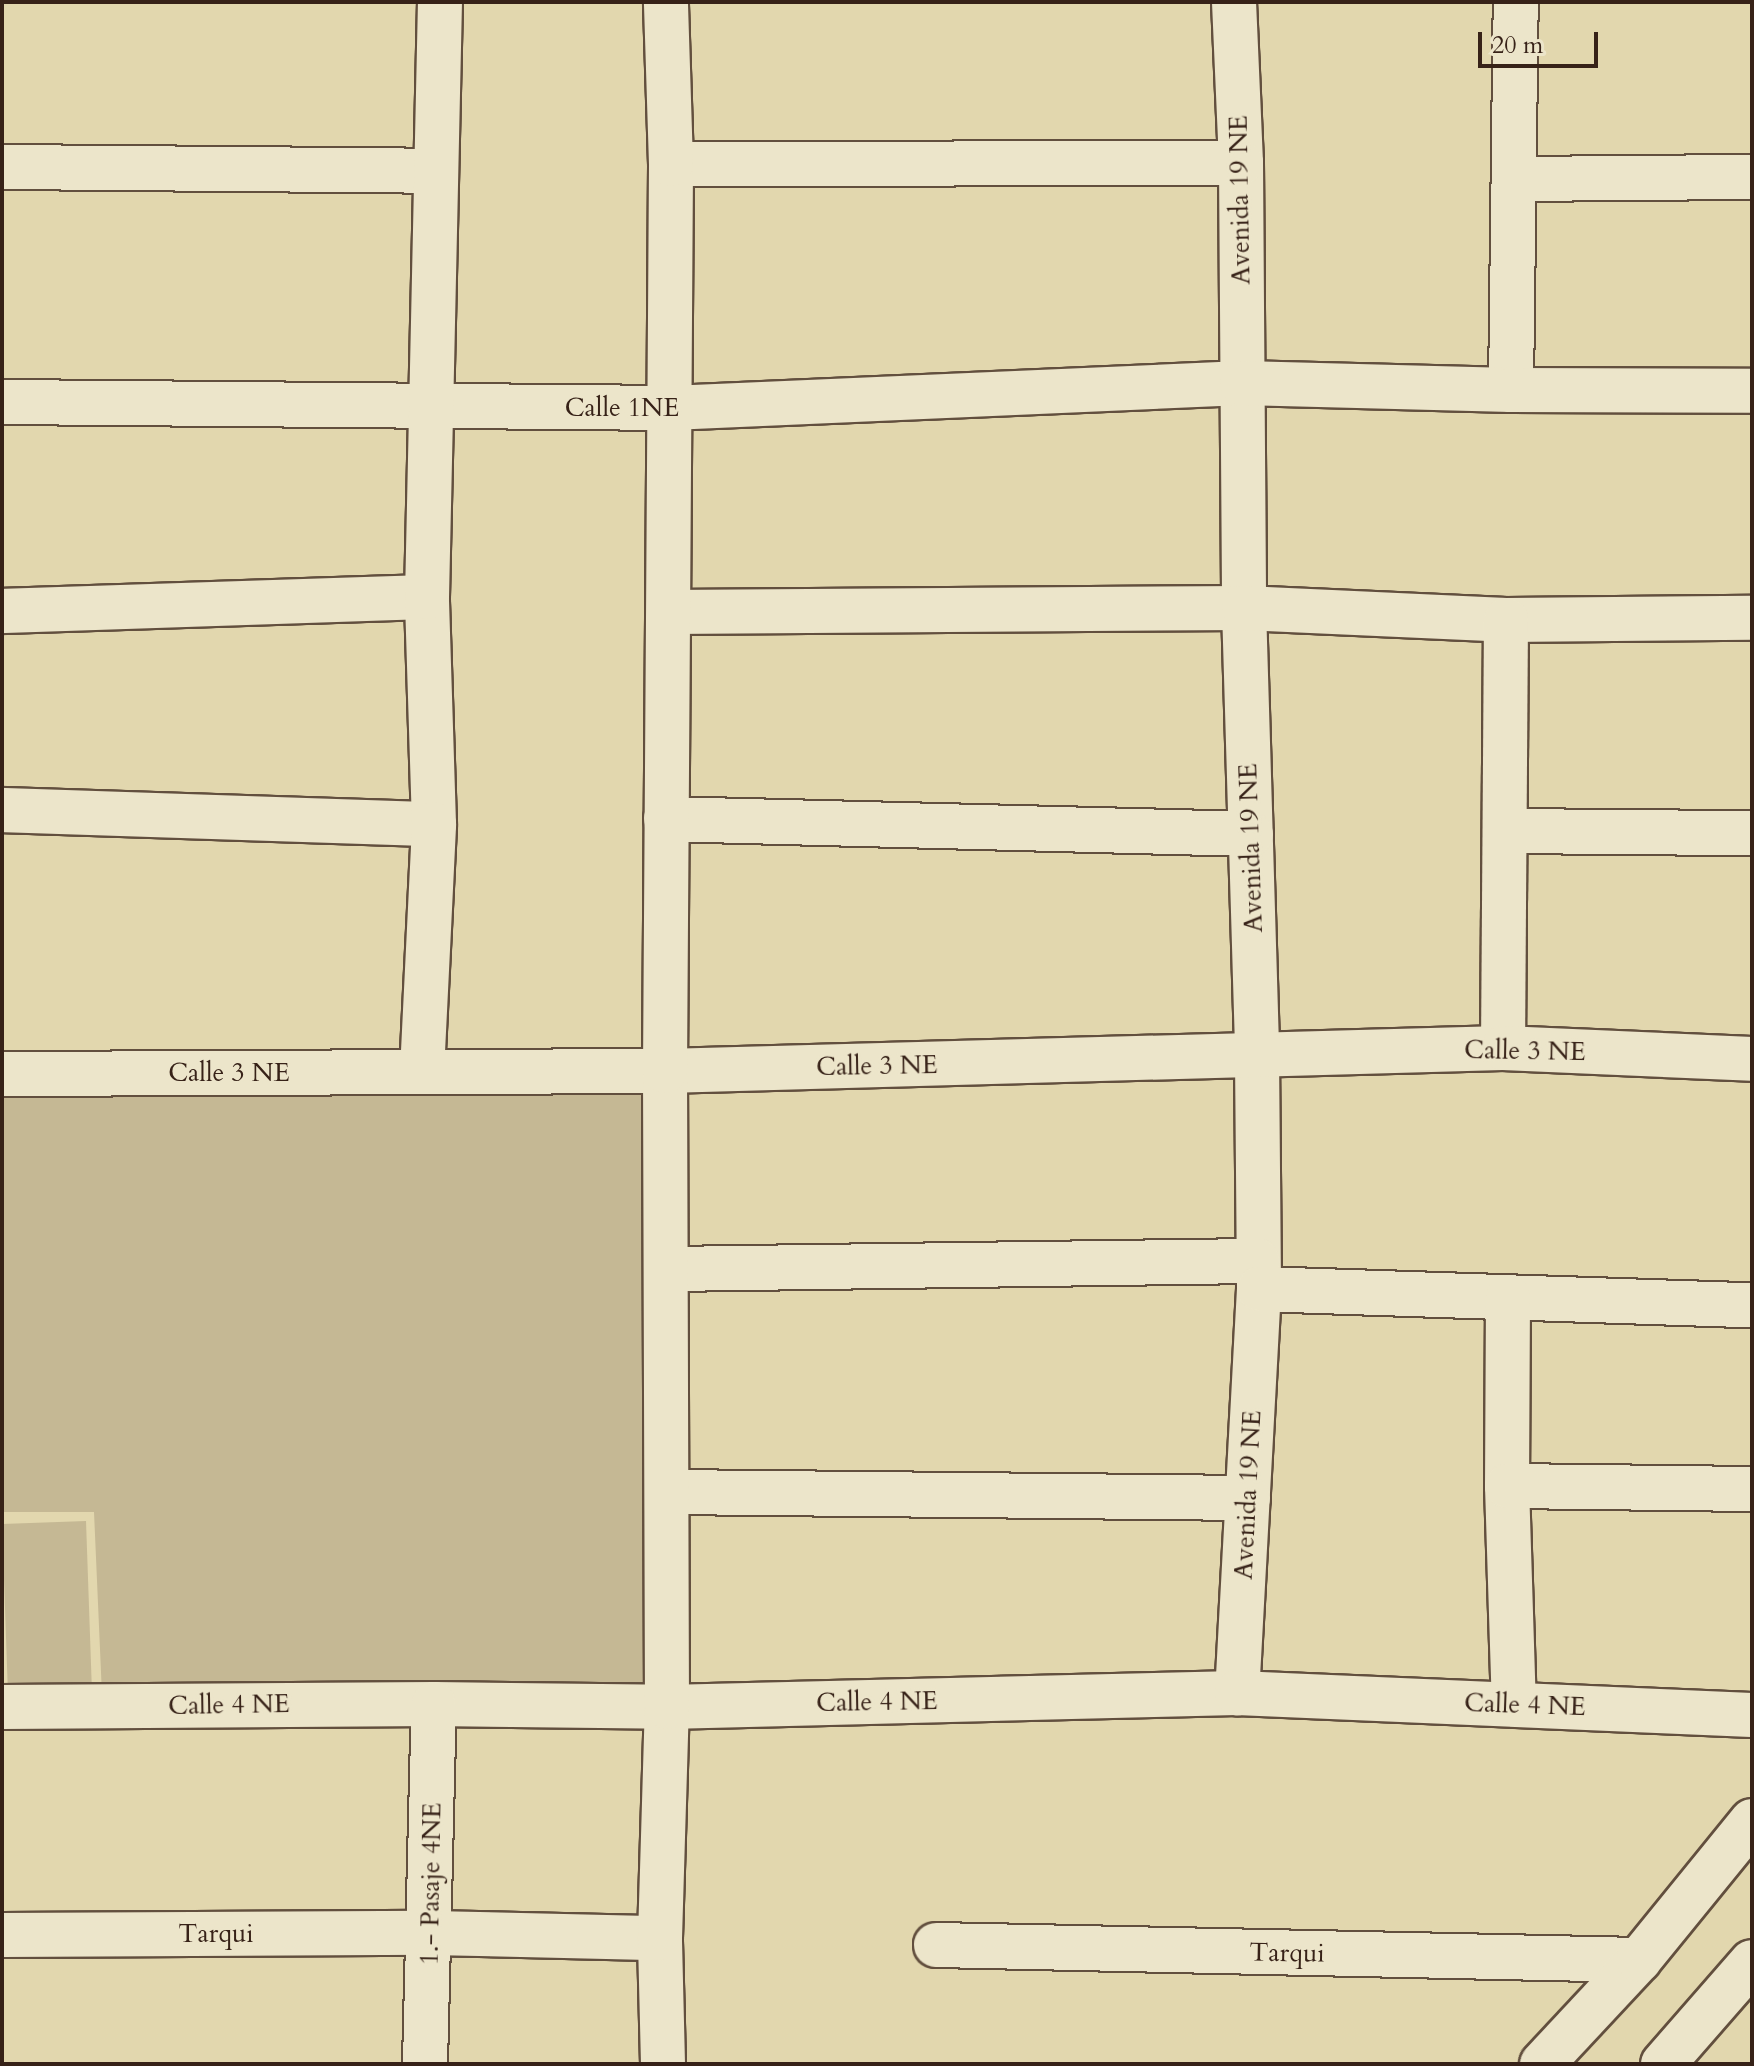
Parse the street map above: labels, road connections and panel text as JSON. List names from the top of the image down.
{
  "streets": {
    "street": [
      "Avenida 19 NE",
      "Calle 1NE",
      "Calle 3 NE",
      "Calle 4 NE",
      "1.- Pasaje 4NE",
      "Tarqui"
    ]
  },
  "crossings": [
    ["Avenida 19 NE", "Calle 1NE"],
    ["Avenida 19 NE", "Calle 3 NE"],
    ["Avenida 19 NE", "Calle 4 NE"],
    ["Calle 4 NE", "1.- Pasaje 4NE"],
    ["1.- Pasaje 4NE", "Tarqui"]
  ],
  "scale_bar": "20 m"
}
